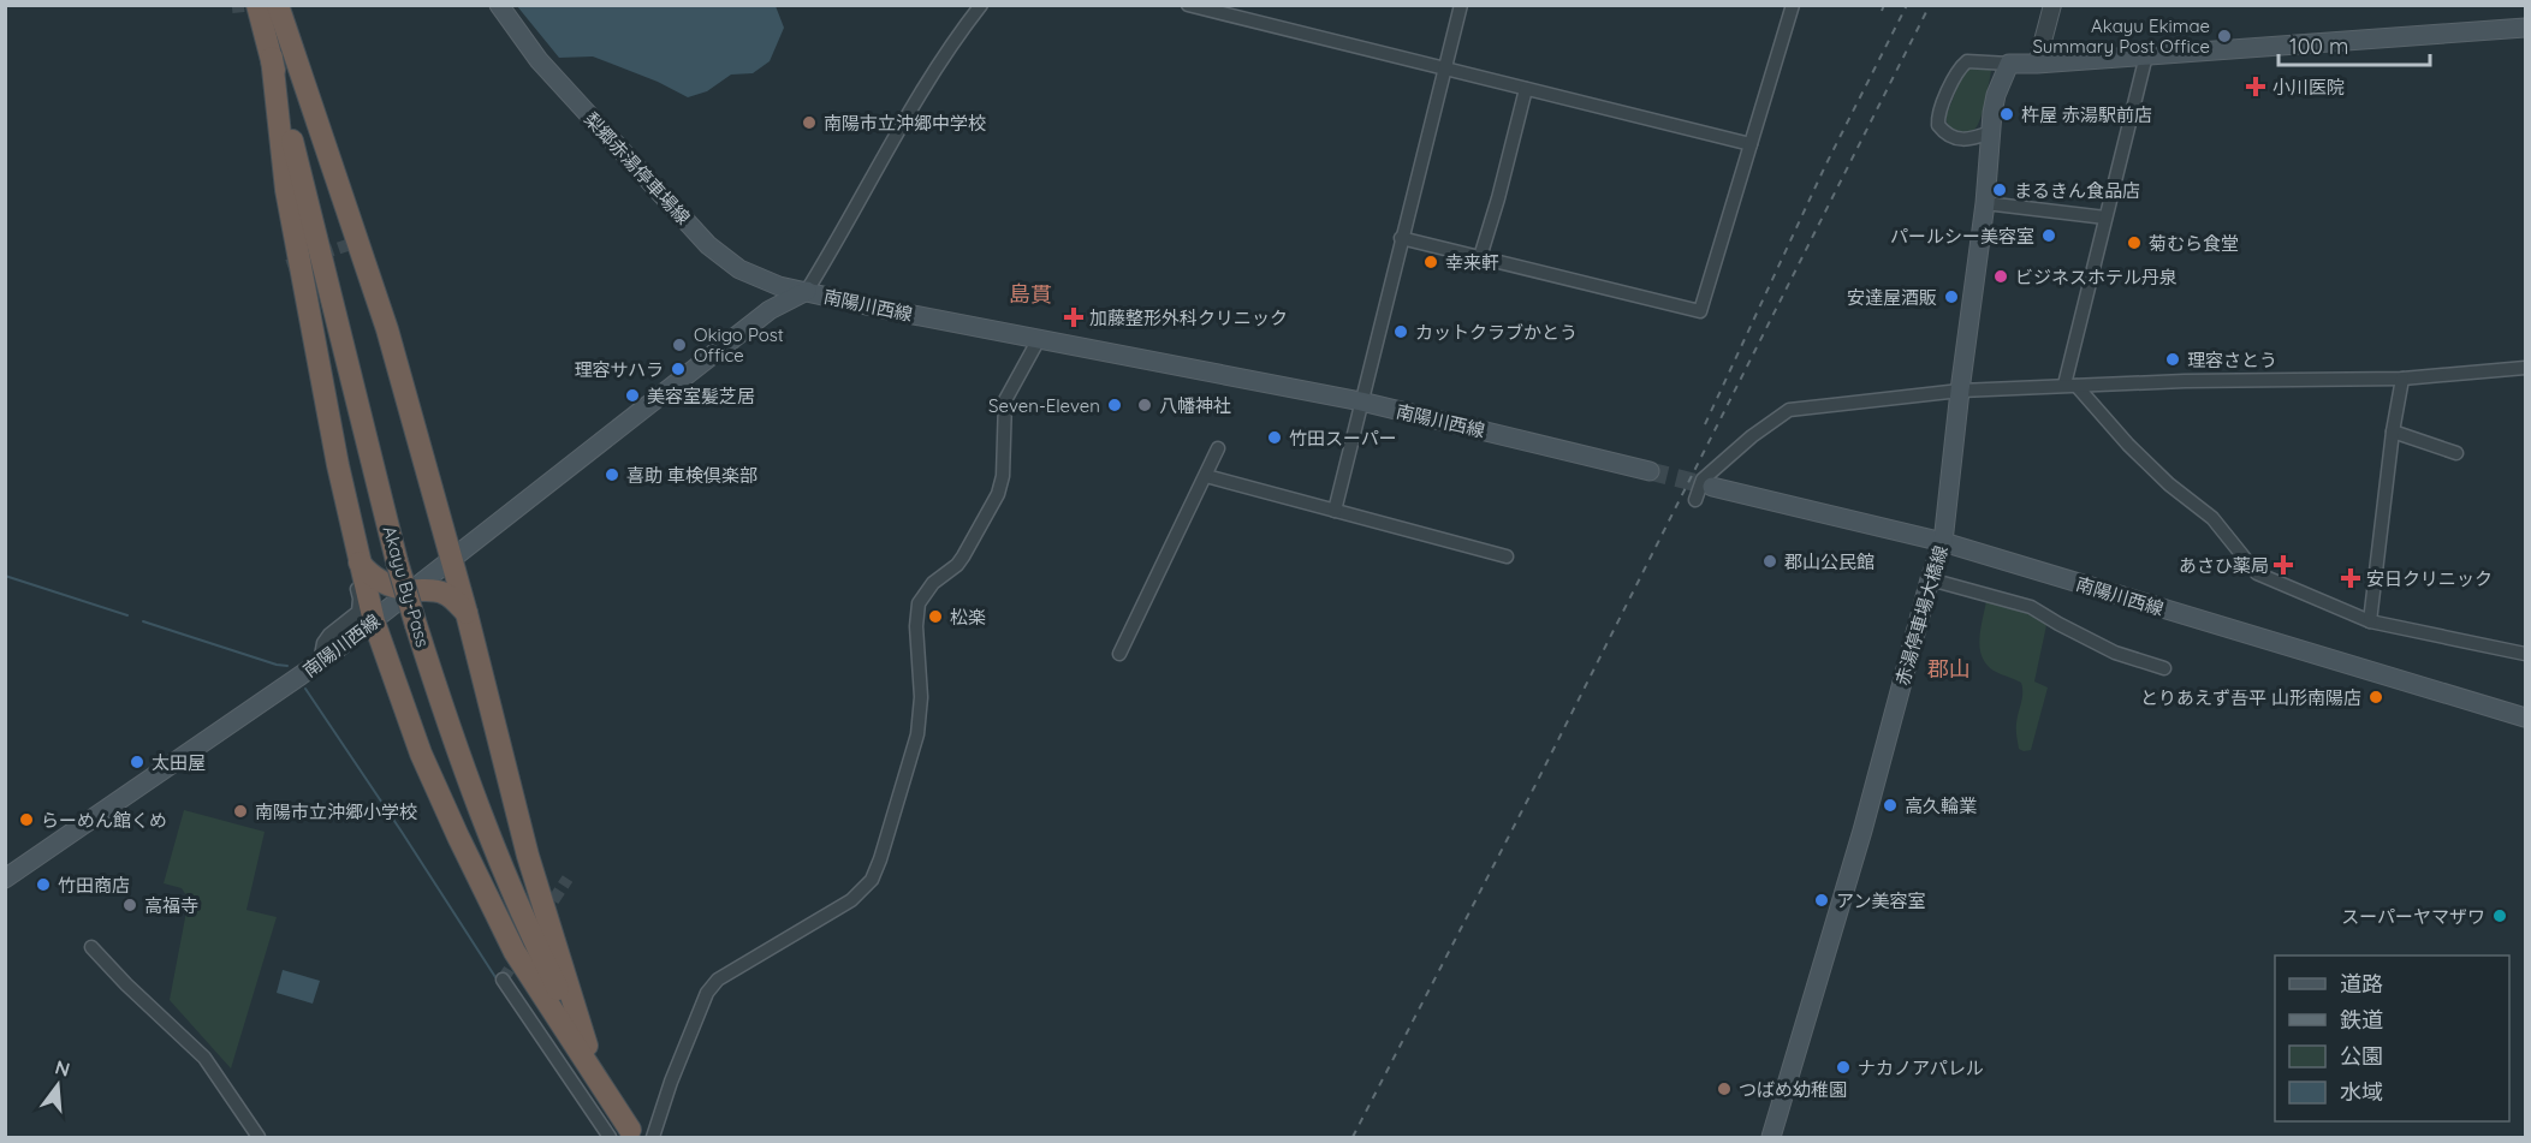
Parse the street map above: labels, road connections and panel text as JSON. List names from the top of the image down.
{
  "streets": {
    "highway": ["Akayu By-Pass"],
    "main road": ["梨郷赤湯停車場線", "南陽川西線", "赤湯停車場大橋線"]
  },
  "crossings": [
    ["梨郷赤湯停車場線", "南陽川西線"],
    ["南陽川西線", "赤湯停車場大橋線"]
  ],
  "districts": ["島貫", "郡山"],
  "places": {
    "other": [
      "Akayu Ekimae Summary Post Office",
      "杵屋 赤湯駅前店",
      "南陽市立沖郷中学校",
      "まるきん食品店",
      "パールシー美容室",
      "菊むら食堂",
      "幸来軒",
      "ビジネスホテル丹泉",
      "安達屋酒販",
      "カットクラブかとう",
      "Okigo Post Office",
      "理容さとう",
      "理容サハラ",
      "美容室髪芝居",
      "Seven-Eleven",
      "八幡神社",
      "竹田スーパー",
      "喜助 車検倶楽部",
      "郡山公民館",
      "松楽",
      "とりあえず吾平 山形南陽店",
      "太田屋",
      "高久輪業",
      "南陽市立沖郷小学校",
      "らーめん館くめ",
      "竹田商店",
      "アン美容室",
      "高福寺",
      "スーパーヤマザワ",
      "ナカノアパレル",
      "つばめ幼稚園"
    ],
    "health": [
      "小川医院",
      "加藤整形外科クリニック",
      "あさひ薬局",
      "安日クリニック"
    ]
  },
  "legend": [
    "道路",
    "鉄道",
    "公園",
    "水域"
  ],
  "scale_bar": "100 m",
  "north": "top"
}
